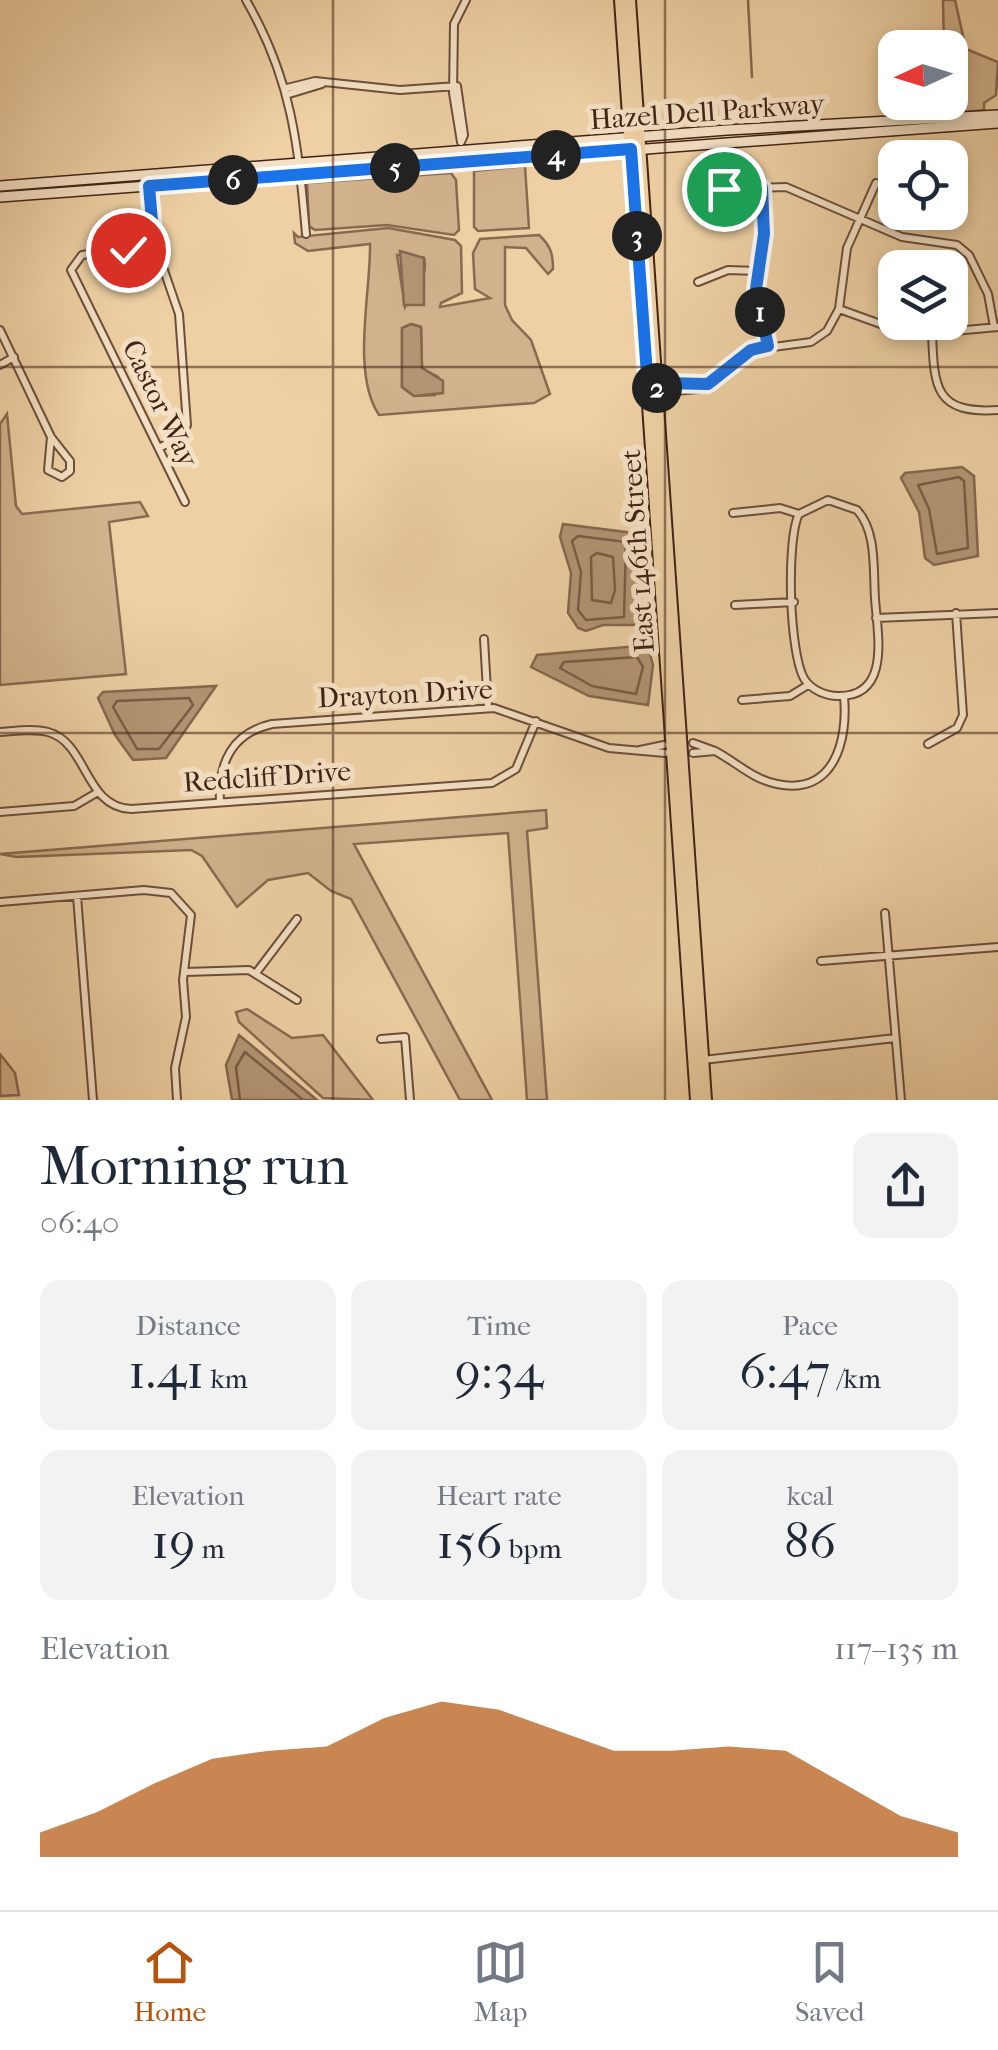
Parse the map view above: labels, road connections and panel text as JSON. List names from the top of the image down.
{
  "streets": {
    "main road": ["Hazel Dell Parkway", "East 146th Street"],
    "street": ["Castor Way", "Drayton Drive", "Redcliff Drive"]
  },
  "crossings": [
    ["Hazel Dell Parkway", "East 146th Street"],
    ["Drayton Drive", "Redcliff Drive"]
  ],
  "north": "left",
  "page": {
    "pins": [
      "4",
      "5",
      "6",
      "3",
      "1",
      "2"
    ],
    "heading": ["Morning run", "06:40"],
    "stats": [
      ["Distance", "1.41 km"],
      ["Time", "9:34"],
      ["Pace", "6:47 /km"],
      ["Elevation", "19 m"],
      ["Heart rate", "156 bpm"],
      ["kcal", "86"]
    ],
    "chart": ["Elevation", "117–135 m"],
    "tabs": ["Home", "Map", "Saved"]
  }
}
